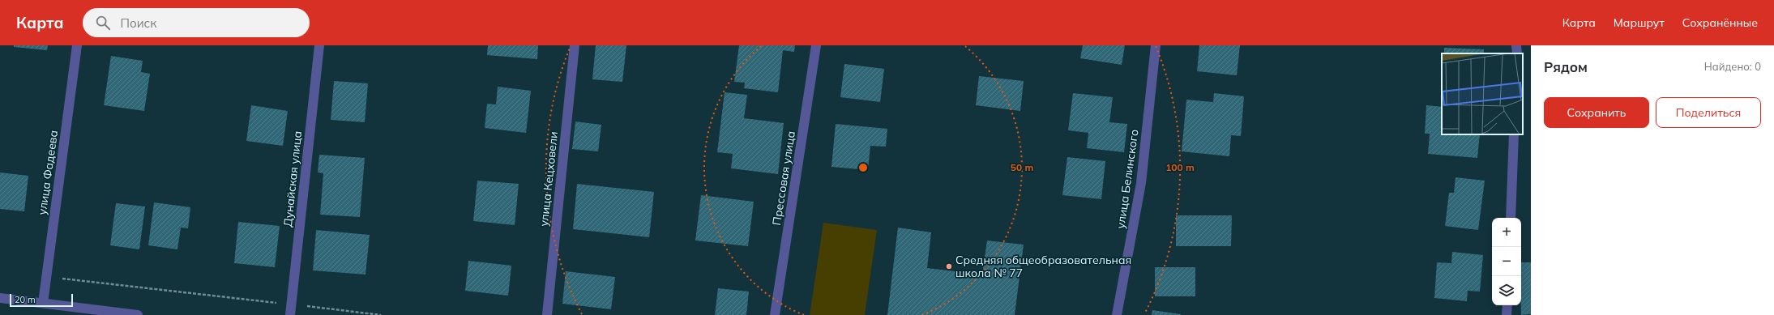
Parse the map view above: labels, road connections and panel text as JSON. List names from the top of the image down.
{
  "streets": {
    "street": [
      "улица Фадеева",
      "Прессовая улица",
      "Дунайская улица",
      "улица Кецховели",
      "улица Белинского"
    ]
  },
  "places": ["Средняя общеобразовательная школа № 77"],
  "scale_bar": "20 m",
  "page": {
    "header": "Карта",
    "search": "Поиск",
    "nav": ["Карта", "Маршрут", "Сохранённые"],
    "heading": ["Рядом", "Найдено: 0"],
    "buttons": ["Сохранить", "Поделиться"],
    "map_buttons": ["+", "−"],
    "scale": "20 m"
  },
  "rings": ["50 m", "100 m"]
}
